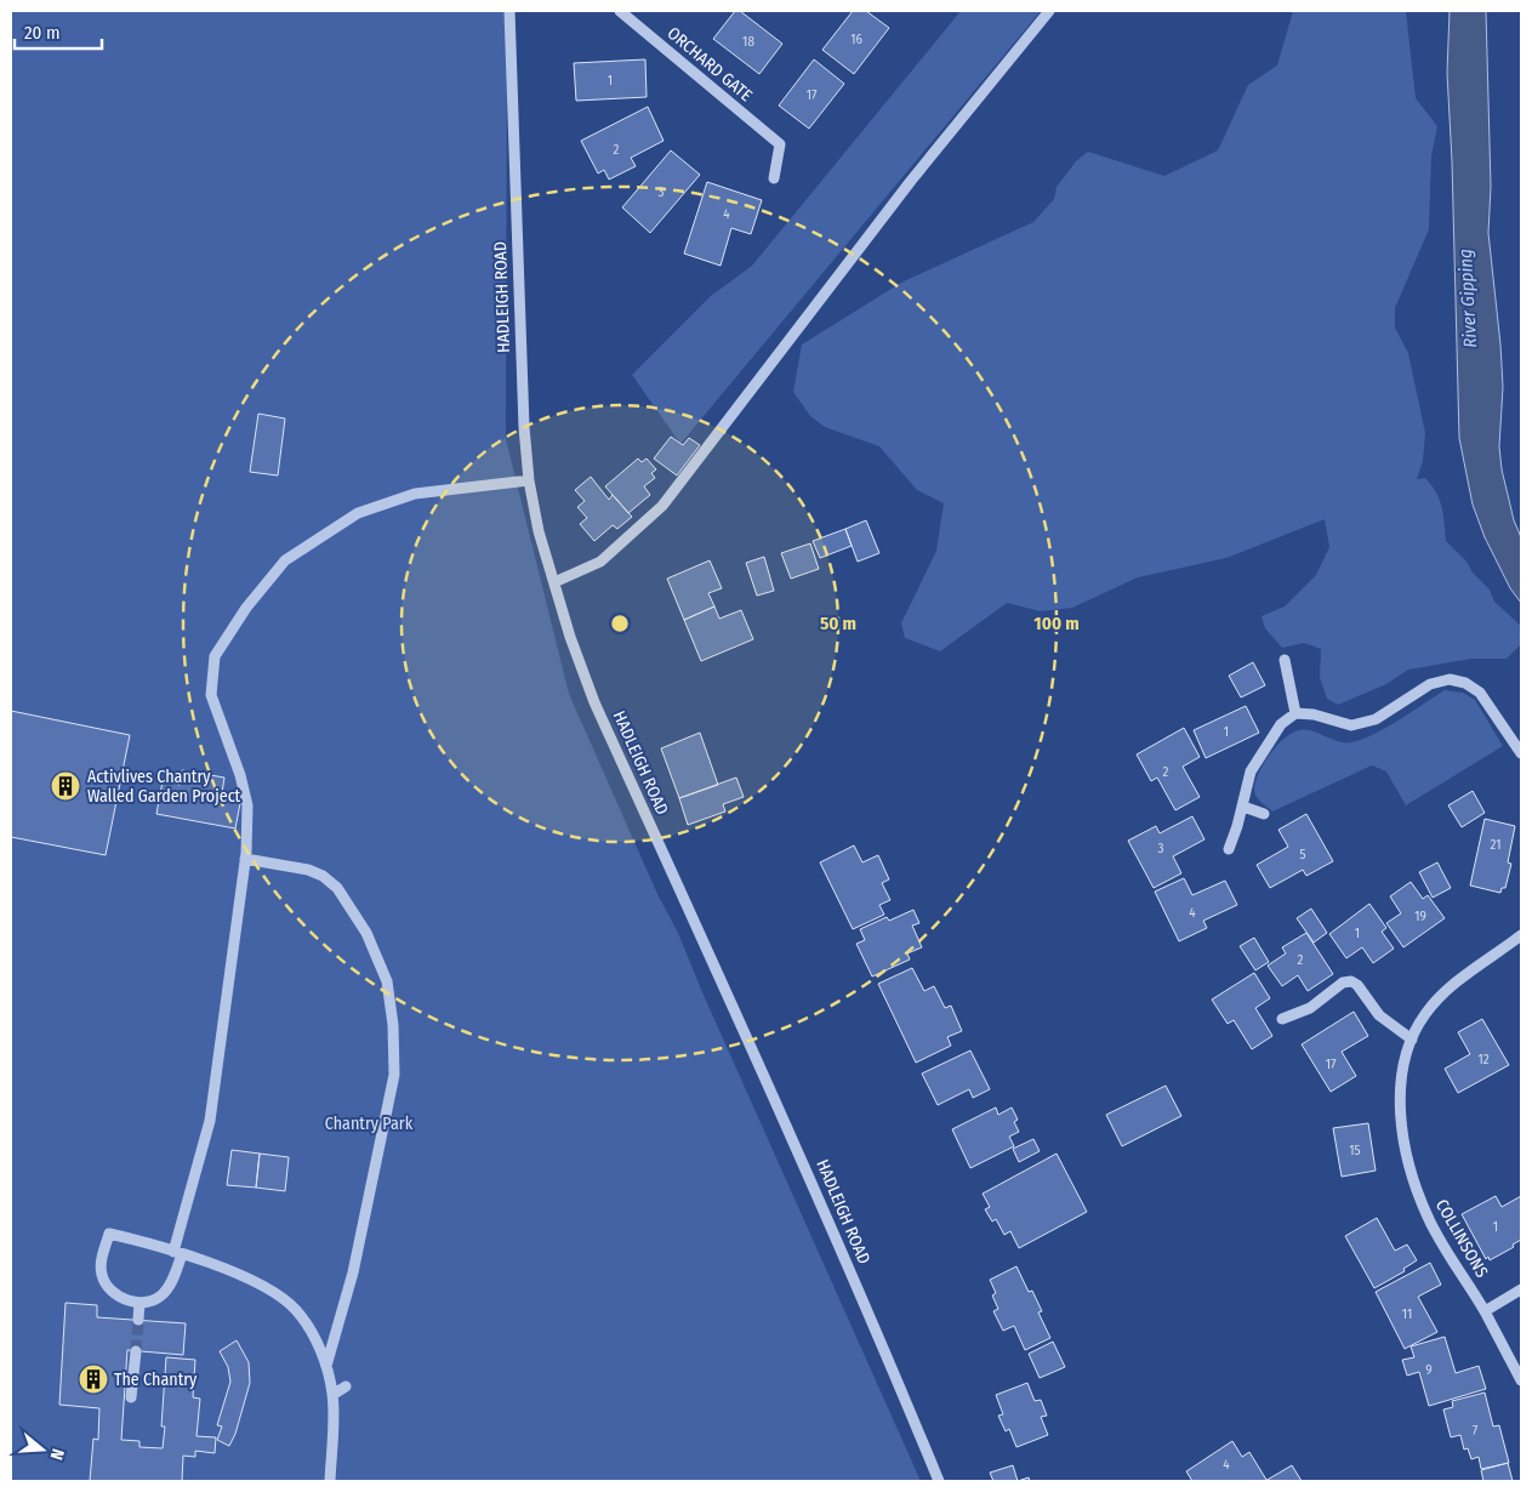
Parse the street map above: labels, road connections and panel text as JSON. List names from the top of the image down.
{
  "streets": {
    "street": ["ORCHARD GATE", "HADLEIGH ROAD", "COLLINSONS"]
  },
  "water": ["River Gipping"],
  "parks": ["Chantry Park"],
  "places": {
    "building": ["Activlives Chantry Walled Garden Project", "The Chantry"]
  },
  "house_numbers": [
    "16",
    "18",
    "1",
    "17",
    "2",
    "3",
    "4",
    "1",
    "2",
    "21",
    "3",
    "5",
    "4",
    "19",
    "1",
    "2",
    "12",
    "17",
    "15",
    "1",
    "11",
    "9",
    "7",
    "4"
  ],
  "scale_bar": "20 m",
  "north": "right",
  "rings": ["50 m", "100 m"]
}
